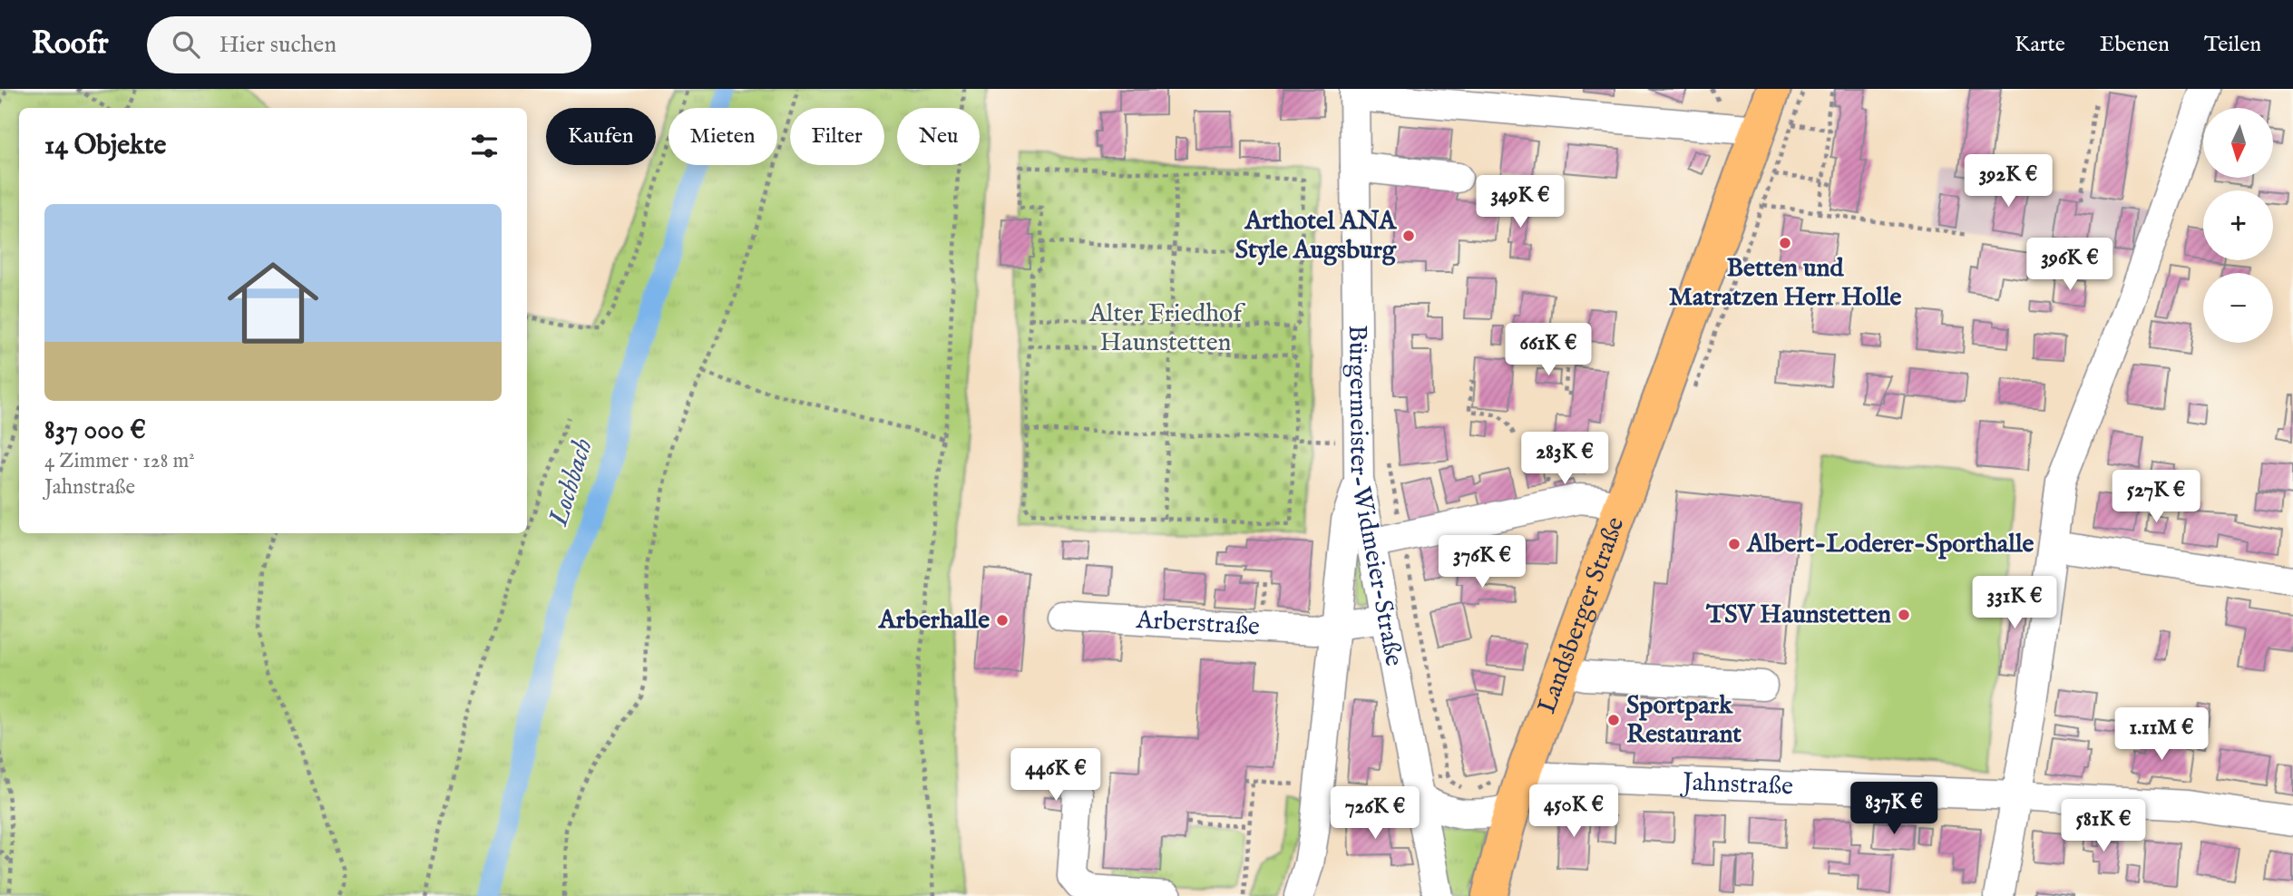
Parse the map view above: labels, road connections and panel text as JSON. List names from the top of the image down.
{
  "streets": {
    "main road": ["Landsberger Straße"],
    "street": ["Bürgermeister-Widmeier-Straße", "Arberstraße", "Jahnstraße"]
  },
  "crossings": [
    ["Bürgermeister-Widmeier-Straße", "Arberstraße"],
    ["Landsberger Straße", "Jahnstraße"]
  ],
  "water": ["Lochbach"],
  "parks": ["Alter Friedhof Haunstetten"],
  "places": [
    "Arthotel ANA Style Augsburg",
    "Betten und Matratzen Herr Holle",
    "Albert-Loderer-Sporthalle",
    "TSV Haunstetten",
    "Arberhalle",
    "Sportpark Restaurant"
  ],
  "north": "bottom",
  "page": {
    "header": "Roofr",
    "search": "Hier suchen",
    "nav": ["Karte", "Ebenen", "Teilen"],
    "map_buttons": ["+", "−"],
    "chip": [
      "Kaufen",
      "Mieten",
      "Filter",
      "Neu"
    ],
    "heading": "14 Objekte",
    "price": [
      "392K €",
      "349K €",
      "396K €",
      "661K €",
      "283K €",
      "527K €",
      "376K €",
      "331K €",
      "1.11M €",
      "446K €",
      "837K €",
      "450K €",
      "726K €",
      "581K €"
    ],
    "list": [
      {
        "name": "837 000 €",
        "note": "4 Zimmer · 128 m² · Jahnstraße"
      }
    ]
  }
}
